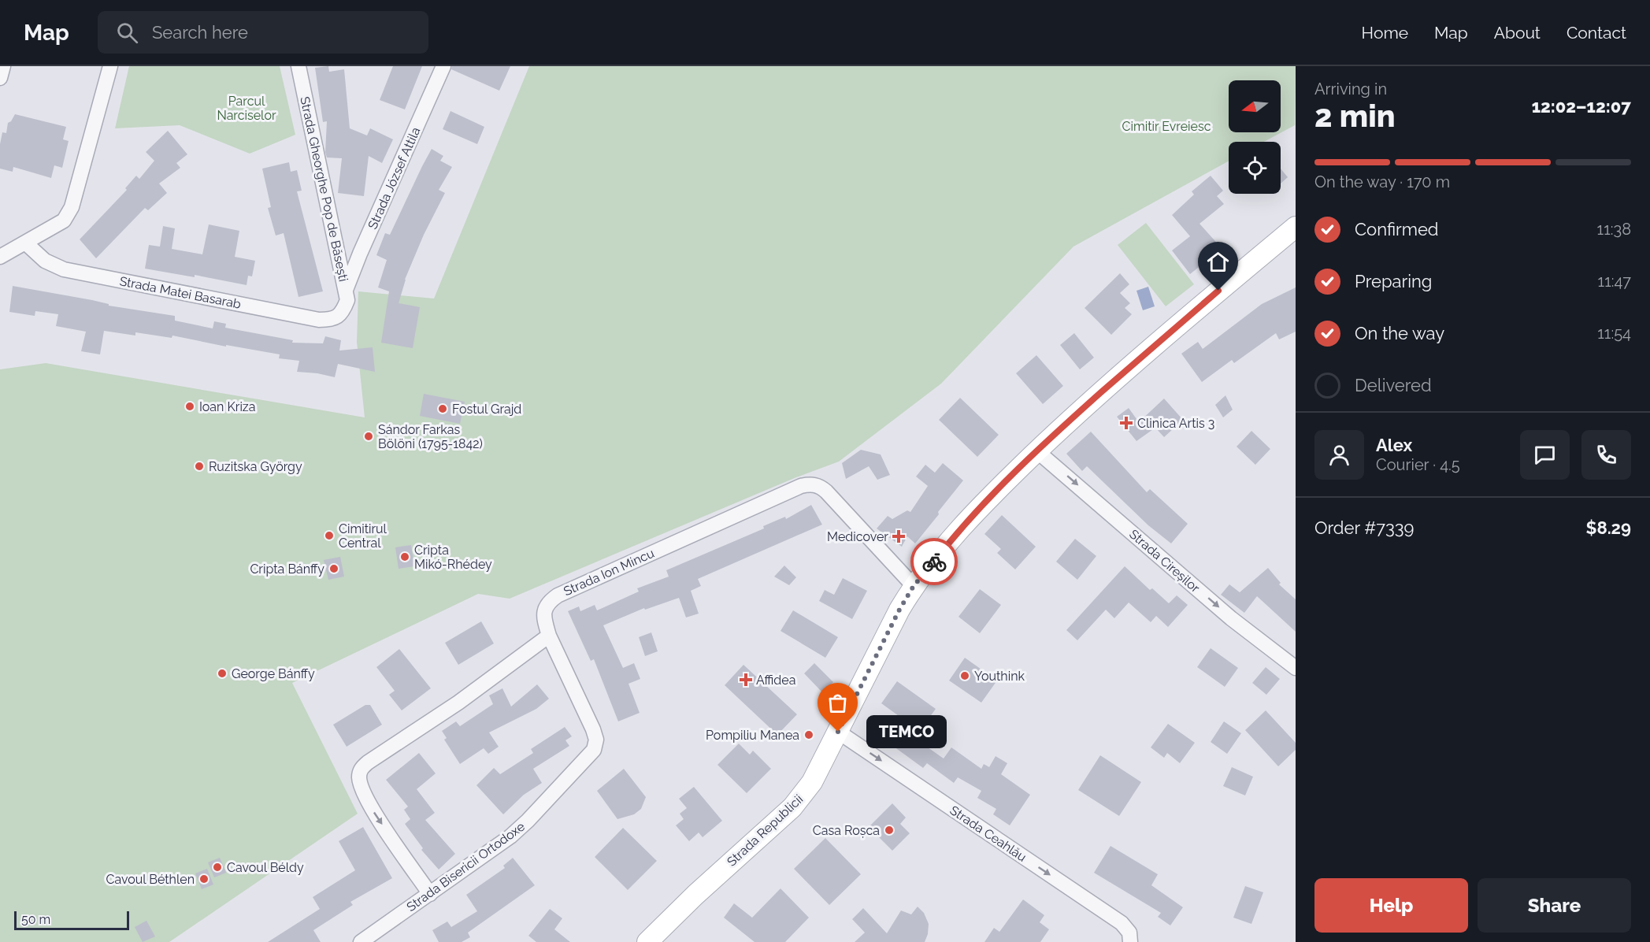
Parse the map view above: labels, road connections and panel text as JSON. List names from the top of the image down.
{
  "streets": {
    "street": [
      "Strada József Attila",
      "Strada Gheorghe Pop de Băsești",
      "Strada Matei Basarab",
      "Strada Cireșilor",
      "Strada Ion Mincu",
      "Strada Republicii",
      "Strada Ceahlău",
      "Strada Bisericii Ortodoxe"
    ]
  },
  "crossings": [
    ["Strada József Attila", "Strada Gheorghe Pop de Băsești"],
    ["Strada Gheorghe Pop de Băsești", "Strada Matei Basarab"],
    ["Strada Cireșilor", "Strada Republicii"],
    ["Strada Ion Mincu", "Strada Republicii"],
    ["Strada Ion Mincu", "Strada Bisericii Ortodoxe"],
    ["Strada Republicii", "Strada Ceahlău"]
  ],
  "one_way": ["Strada Cireșilor", "Strada Ceahlău"],
  "parks": ["Parcul Narciselor", "Cimitir Evreiesc"],
  "places": {
    "other": [
      "Ioan Kriza",
      "Fostul Grajd",
      "Sándor Farkas Bölöni (1795-1842)",
      "Ruzitska György",
      "Cimitirul Central",
      "Cripta Mikó-Rhédey",
      "Cripta Bánffy",
      "George Bánffy",
      "Youthink",
      "TEMCO",
      "Pompiliu Manea",
      "Casa Roșca",
      "Cavoul Béldy",
      "Cavoul Béthlen"
    ],
    "health": ["Clinica Artis 3", "Medicover", "Affidea"]
  },
  "scale_bar": "50 m",
  "north": "left",
  "page": {
    "header": "Map",
    "search": "Search here",
    "nav": [
      "Home",
      "Map",
      "About",
      "Contact"
    ],
    "heading": ["2 min", "Arriving in", "12:02–12:07"],
    "panel": [
      "Alex",
      "Courier · 4.5",
      "Order #7339",
      "$8.29"
    ],
    "bar": "On the way · 170 m",
    "list": [
      ["Confirmed", "11:38"],
      ["Preparing", "11:47"],
      ["On the way", "11:54"],
      "Delivered"
    ],
    "bubble": "TEMCO",
    "buttons": ["Help", "Share"],
    "scale": "50 m"
  }
}
